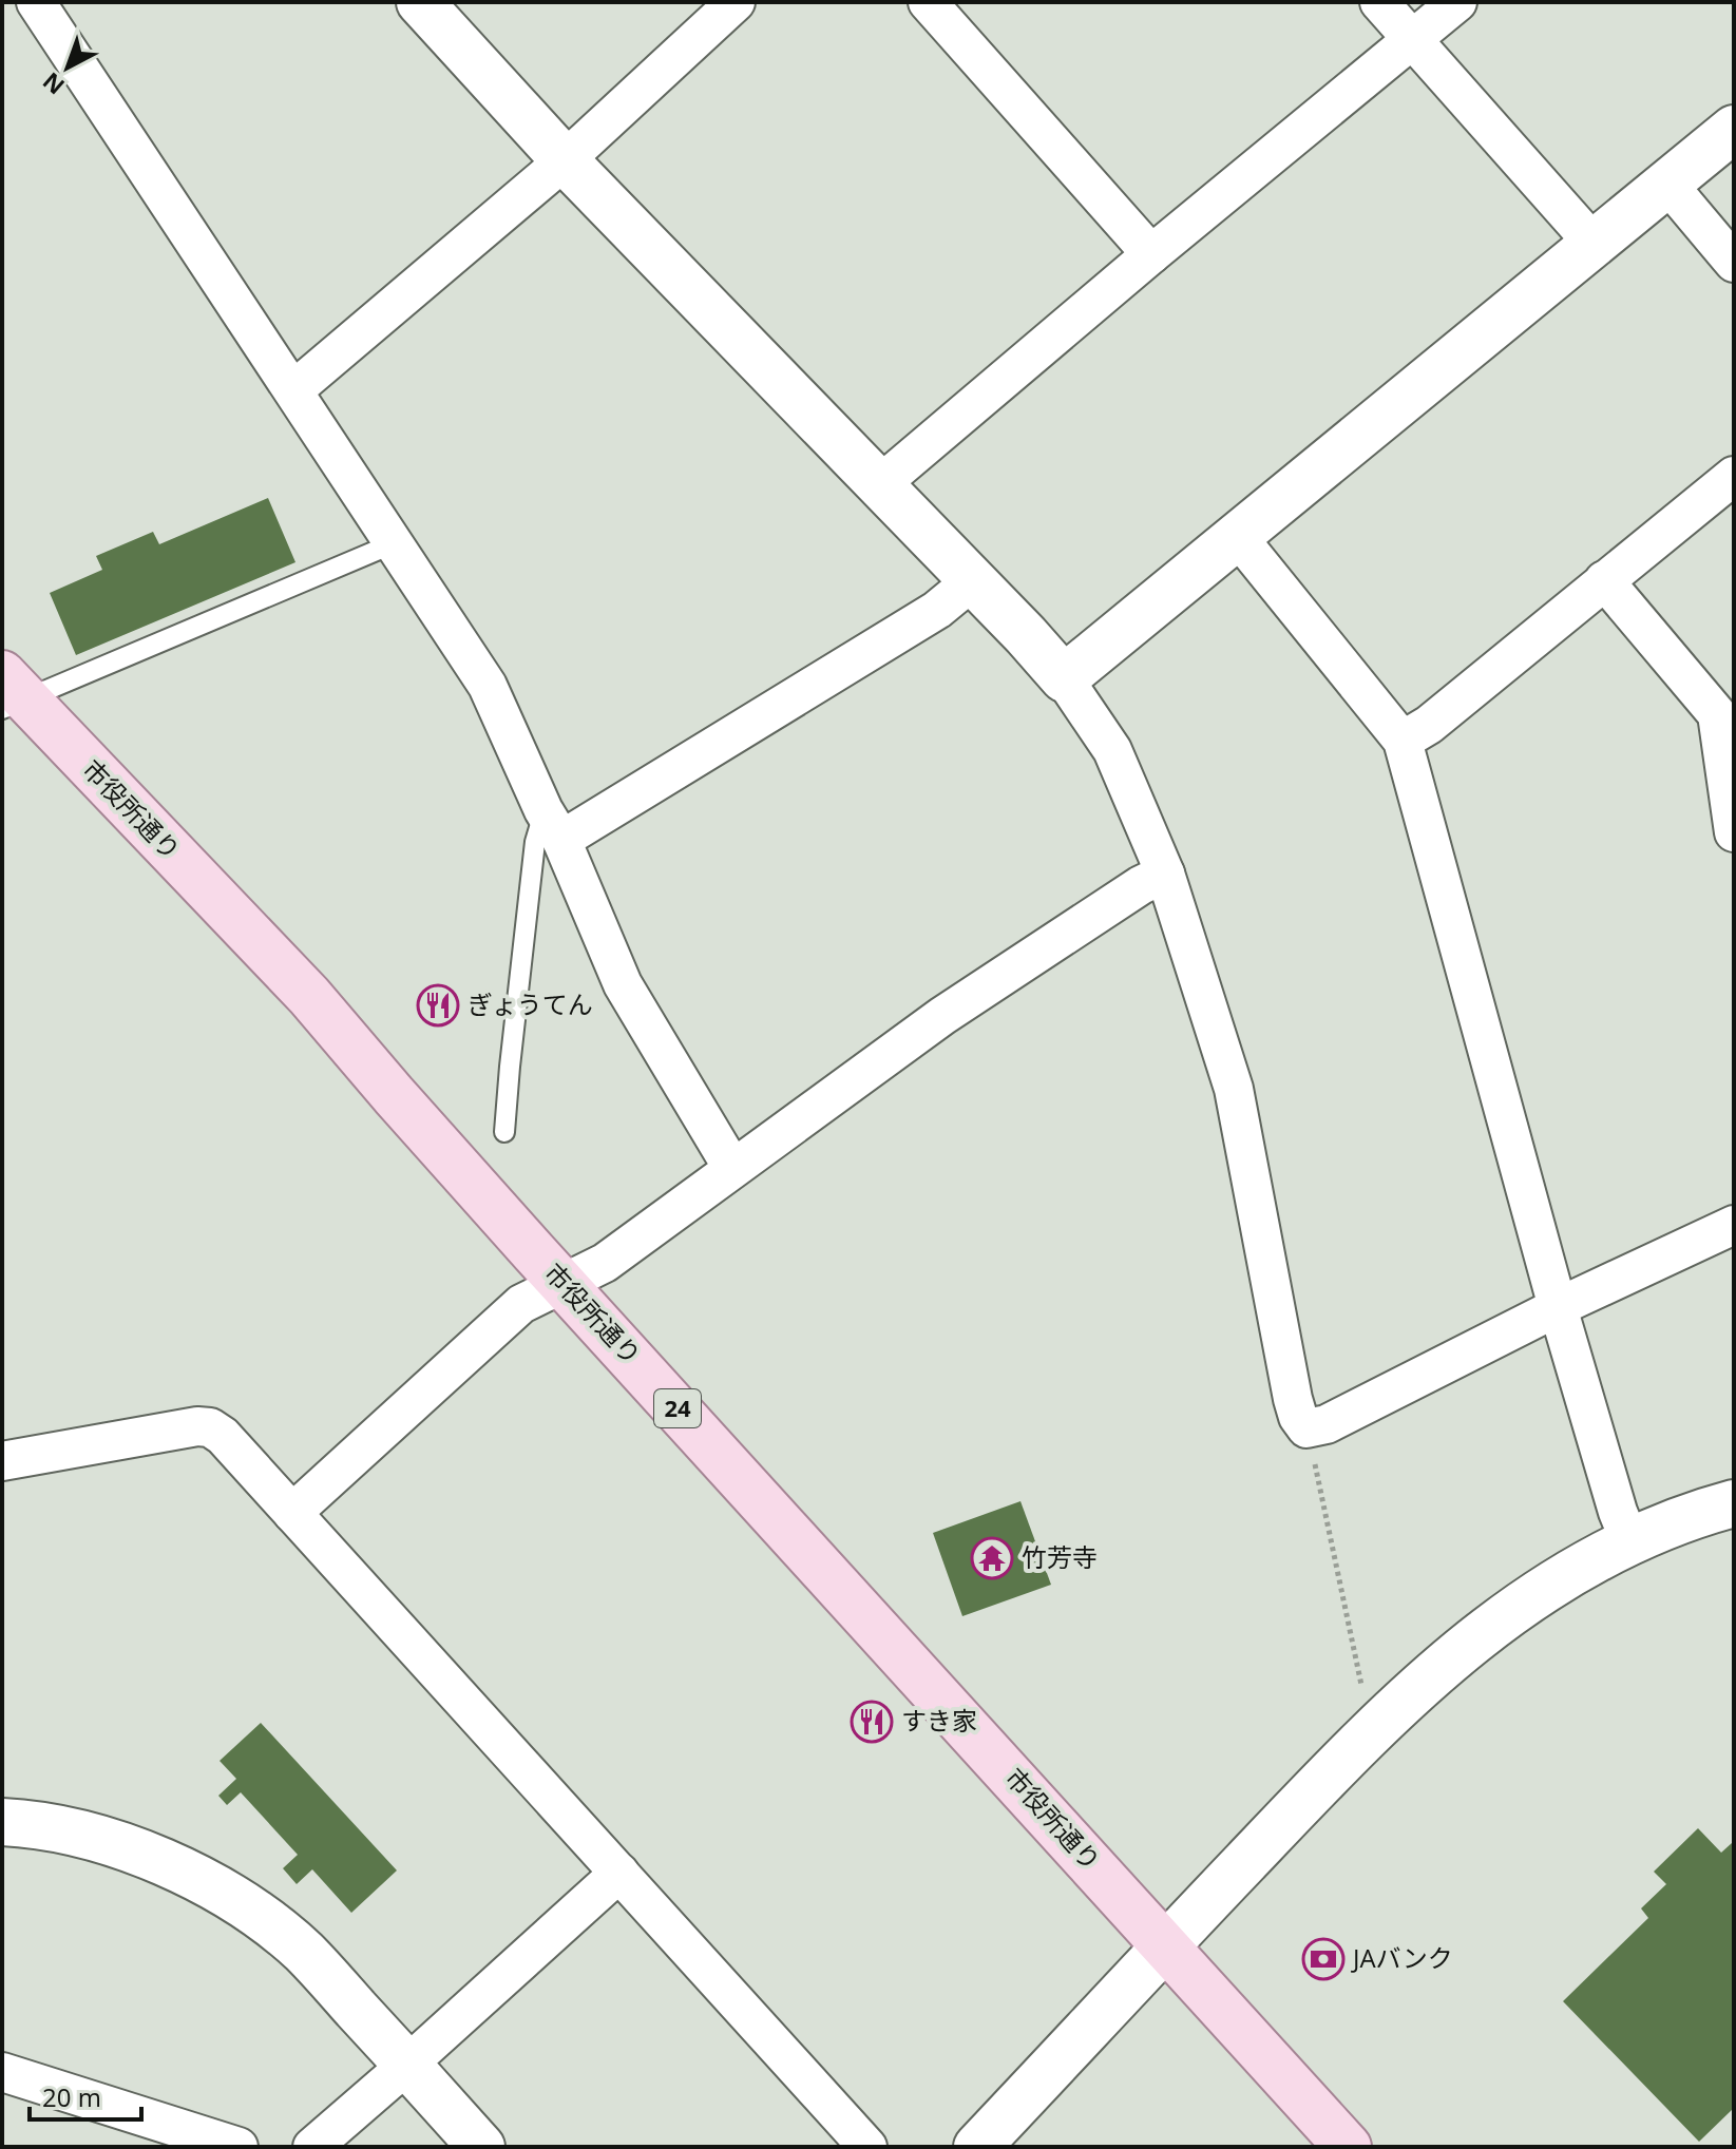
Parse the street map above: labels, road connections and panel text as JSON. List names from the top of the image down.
{
  "streets": {
    "main road": ["市役所通り", "24"]
  },
  "places": {
    "restaurant": ["ぎょうてん", "すき家"],
    "temple": ["竹芳寺"],
    "bank": ["JAバンク"]
  },
  "scale_bar": "20 m",
  "north": "bottom left"
}
